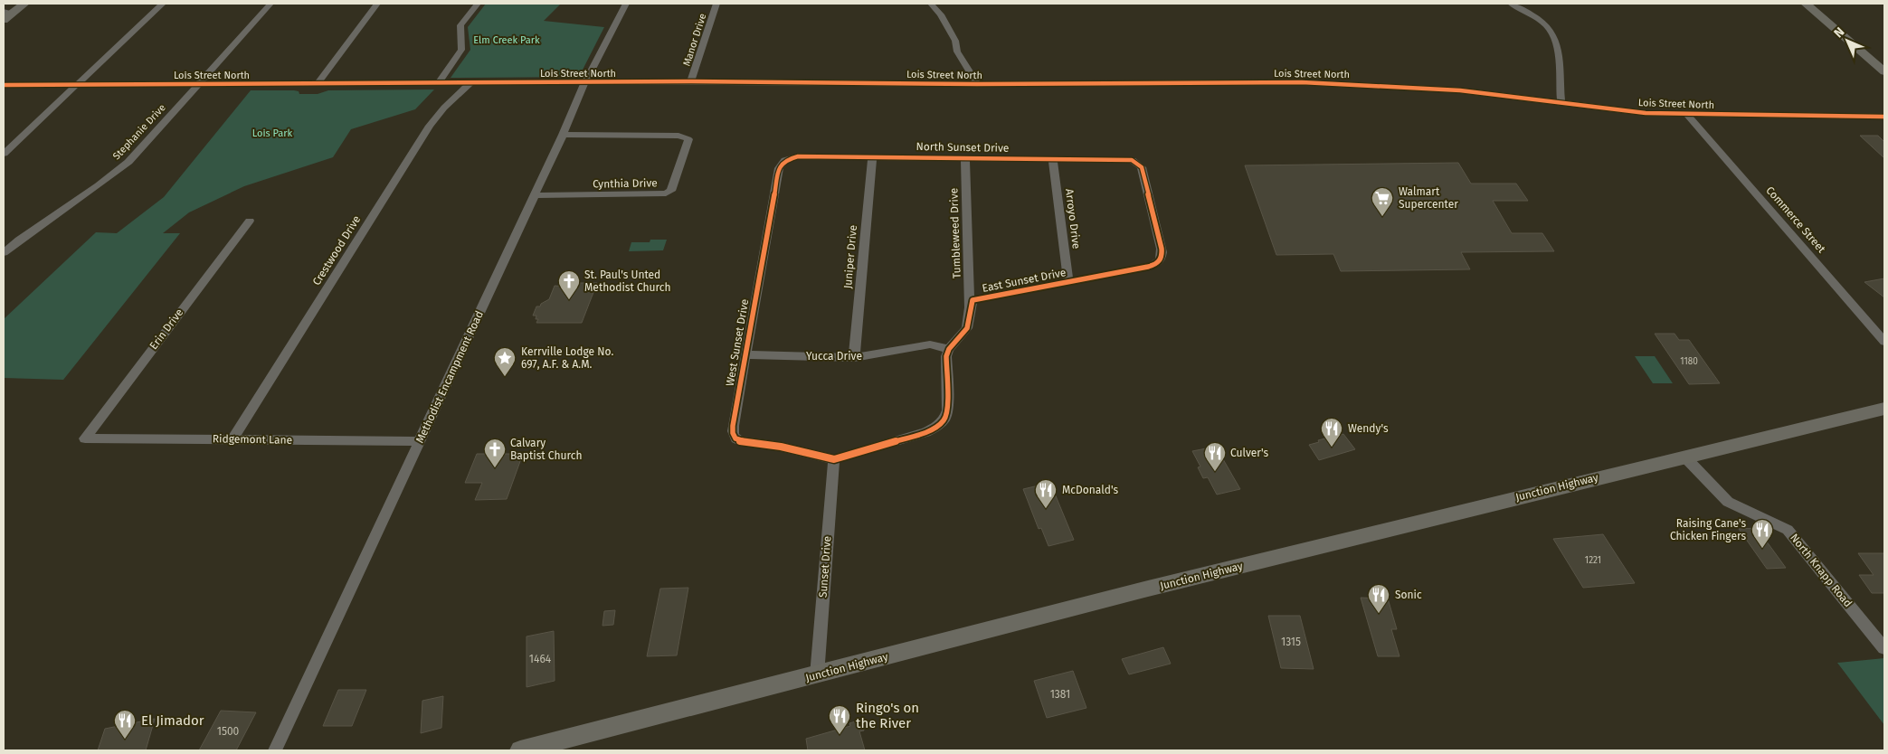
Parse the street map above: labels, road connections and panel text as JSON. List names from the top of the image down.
{
  "streets": {
    "main road": ["Junction Highway"],
    "street": [
      "Manor Drive",
      "Lois Street North",
      "Stephanie Drive",
      "North Sunset Drive",
      "Cynthia Drive",
      "Arroyo Drive",
      "Commerce Street",
      "Tumbleweed Drive",
      "Crestwood Drive",
      "Juniper Drive",
      "East Sunset Drive",
      "Erin Drive",
      "West Sunset Drive",
      "Yucca Drive",
      "Methodist Encampment Road",
      "Ridgemont Lane",
      "Sunset Drive",
      "North Knapp Road"
    ]
  },
  "crossings": [
    ["Manor Drive", "Lois Street North"],
    ["Lois Street North", "Stephanie Drive"],
    ["Lois Street North", "Commerce Street"],
    ["Lois Street North", "Crestwood Drive"],
    ["Lois Street North", "Methodist Encampment Road"],
    ["North Sunset Drive", "Arroyo Drive"],
    ["North Sunset Drive", "Tumbleweed Drive"],
    ["North Sunset Drive", "Juniper Drive"],
    ["North Sunset Drive", "East Sunset Drive"],
    ["North Sunset Drive", "West Sunset Drive"],
    ["Cynthia Drive", "Methodist Encampment Road"],
    ["Arroyo Drive", "East Sunset Drive"],
    ["Tumbleweed Drive", "East Sunset Drive"],
    ["Crestwood Drive", "Ridgemont Lane"],
    ["Juniper Drive", "Yucca Drive"],
    ["Erin Drive", "Ridgemont Lane"],
    ["West Sunset Drive", "Yucca Drive"],
    ["West Sunset Drive", "Sunset Drive"],
    ["Methodist Encampment Road", "Ridgemont Lane"],
    ["Junction Highway", "Sunset Drive"],
    ["Junction Highway", "North Knapp Road"]
  ],
  "parks": ["Elm Creek Park", "Lois Park"],
  "places": {
    "supermarket": ["Walmart Supercenter"],
    "church": ["St. Paul's Unted Methodist Church", "Calvary Baptist Church"],
    "place": ["Kerrville Lodge No. 697, A.F. & A.M."],
    "restaurant": [
      "Wendy's",
      "Culver's",
      "McDonald's",
      "Raising Cane's Chicken Fingers",
      "Sonic",
      "Ringo's on the River",
      "El Jimador"
    ]
  },
  "house_numbers": [
    "1180",
    "1221",
    "1315",
    "1464",
    "1381",
    "1500"
  ],
  "north": "top left"
}
